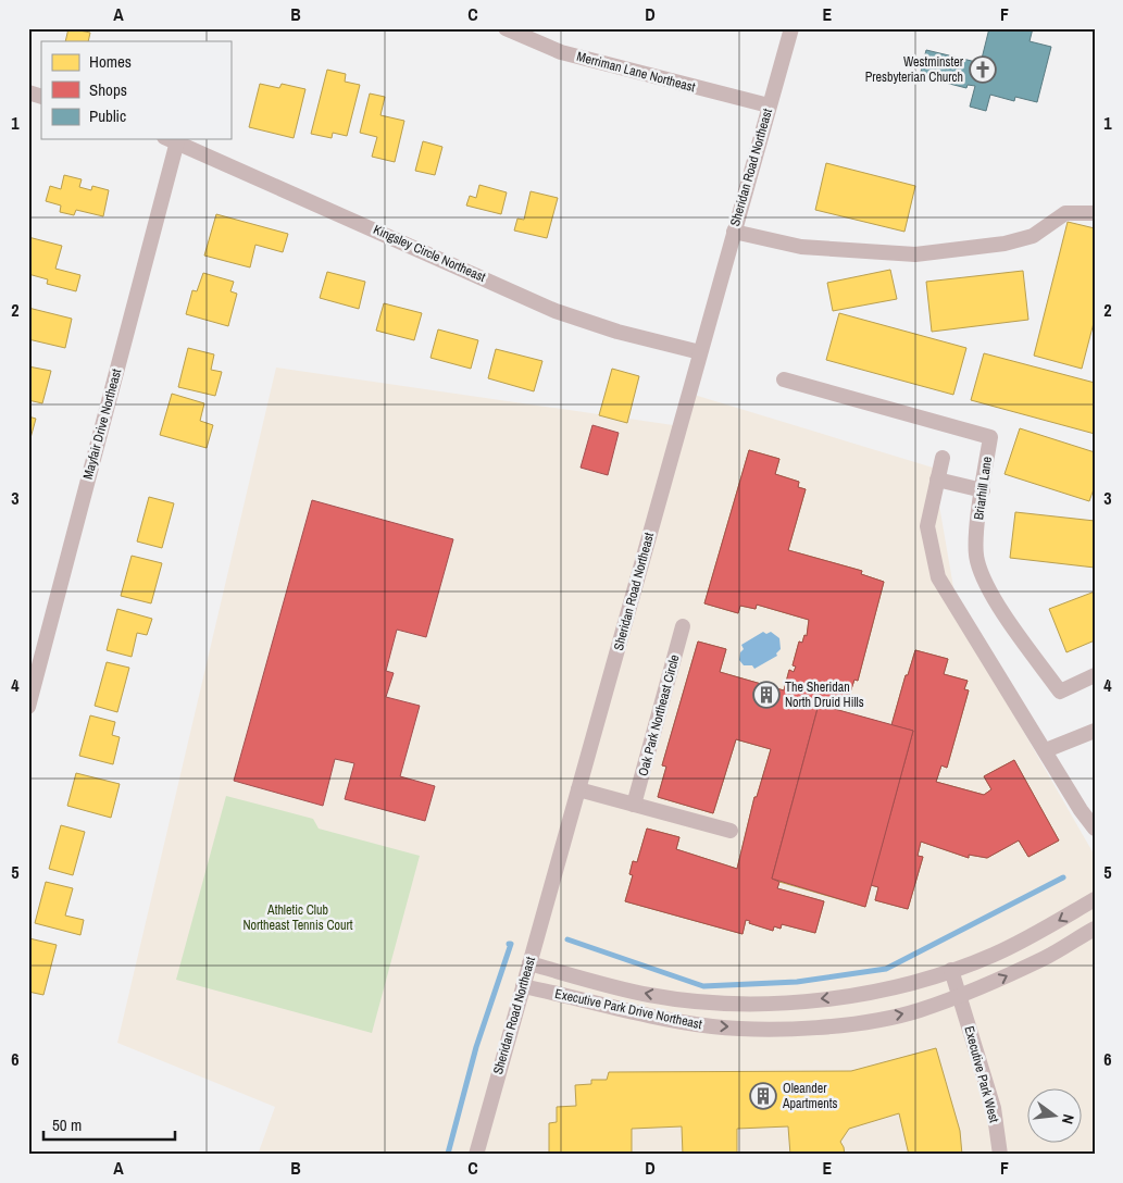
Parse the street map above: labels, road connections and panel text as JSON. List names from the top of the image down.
{
  "streets": {
    "street": [
      "Merriman Lane Northeast",
      "Sheridan Road Northeast",
      "Kingsley Circle Northeast",
      "Mayfair Drive Northeast",
      "Briarhill Lane",
      "Oak Park Northeast Circle",
      "Executive Park Drive Northeast",
      "Executive Park West"
    ]
  },
  "crossings": [
    ["Merriman Lane Northeast", "Sheridan Road Northeast"],
    ["Sheridan Road Northeast", "Kingsley Circle Northeast"],
    ["Sheridan Road Northeast", "Executive Park Drive Northeast"],
    ["Kingsley Circle Northeast", "Mayfair Drive Northeast"],
    ["Executive Park Drive Northeast", "Executive Park West"]
  ],
  "parks": ["Athletic Club Northeast Tennis Court"],
  "places": {
    "church": ["Westminster Presbyterian Church"],
    "building": ["The Sheridan North Druid Hills", "Oleander Apartments"]
  },
  "legend": ["Homes", "Shops", "Public"],
  "scale_bar": "50 m",
  "north": "right",
  "grid": {
    "columns": [
      "A",
      "B",
      "C",
      "D",
      "E",
      "F"
    ],
    "rows": [
      "1",
      "2",
      "3",
      "4",
      "5",
      "6"
    ]
  }
}
